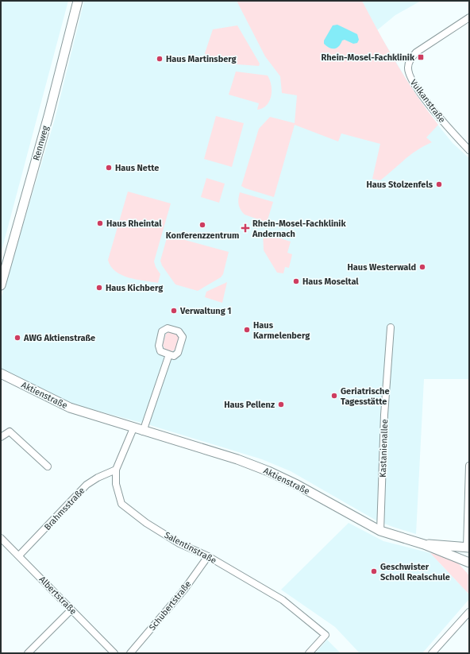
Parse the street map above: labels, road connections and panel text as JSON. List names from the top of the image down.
{
  "streets": {
    "street": [
      "Vulkanstraße",
      "Rennweg",
      "Aktienstraße",
      "Kastanienallee",
      "Brahmsstraße",
      "Salentinstraße",
      "Albertstraße",
      "Schubertstraße"
    ]
  },
  "crossings": [
    ["Aktienstraße", "Kastanienallee"],
    ["Aktienstraße", "Salentinstraße"],
    ["Brahmsstraße", "Salentinstraße"],
    ["Brahmsstraße", "Albertstraße"],
    ["Salentinstraße", "Schubertstraße"]
  ],
  "places": {
    "transit": ["Rhein-Mosel-Fachklinik"],
    "other": [
      "Haus Martinsberg",
      "Haus Nette",
      "Haus Stolzenfels",
      "Haus Rheintal",
      "Konferenzzentrum",
      "Haus Westerwald",
      "Haus Moseltal",
      "Haus Kichberg",
      "Verwaltung 1",
      "Haus Karmelenberg",
      "AWG Aktienstraße",
      "Geriatrische Tagesstätte",
      "Haus Pellenz",
      "Geschwister Scholl Realschule"
    ],
    "health": ["Rhein-Mosel-Fachklinik Andernach"]
  }
}
